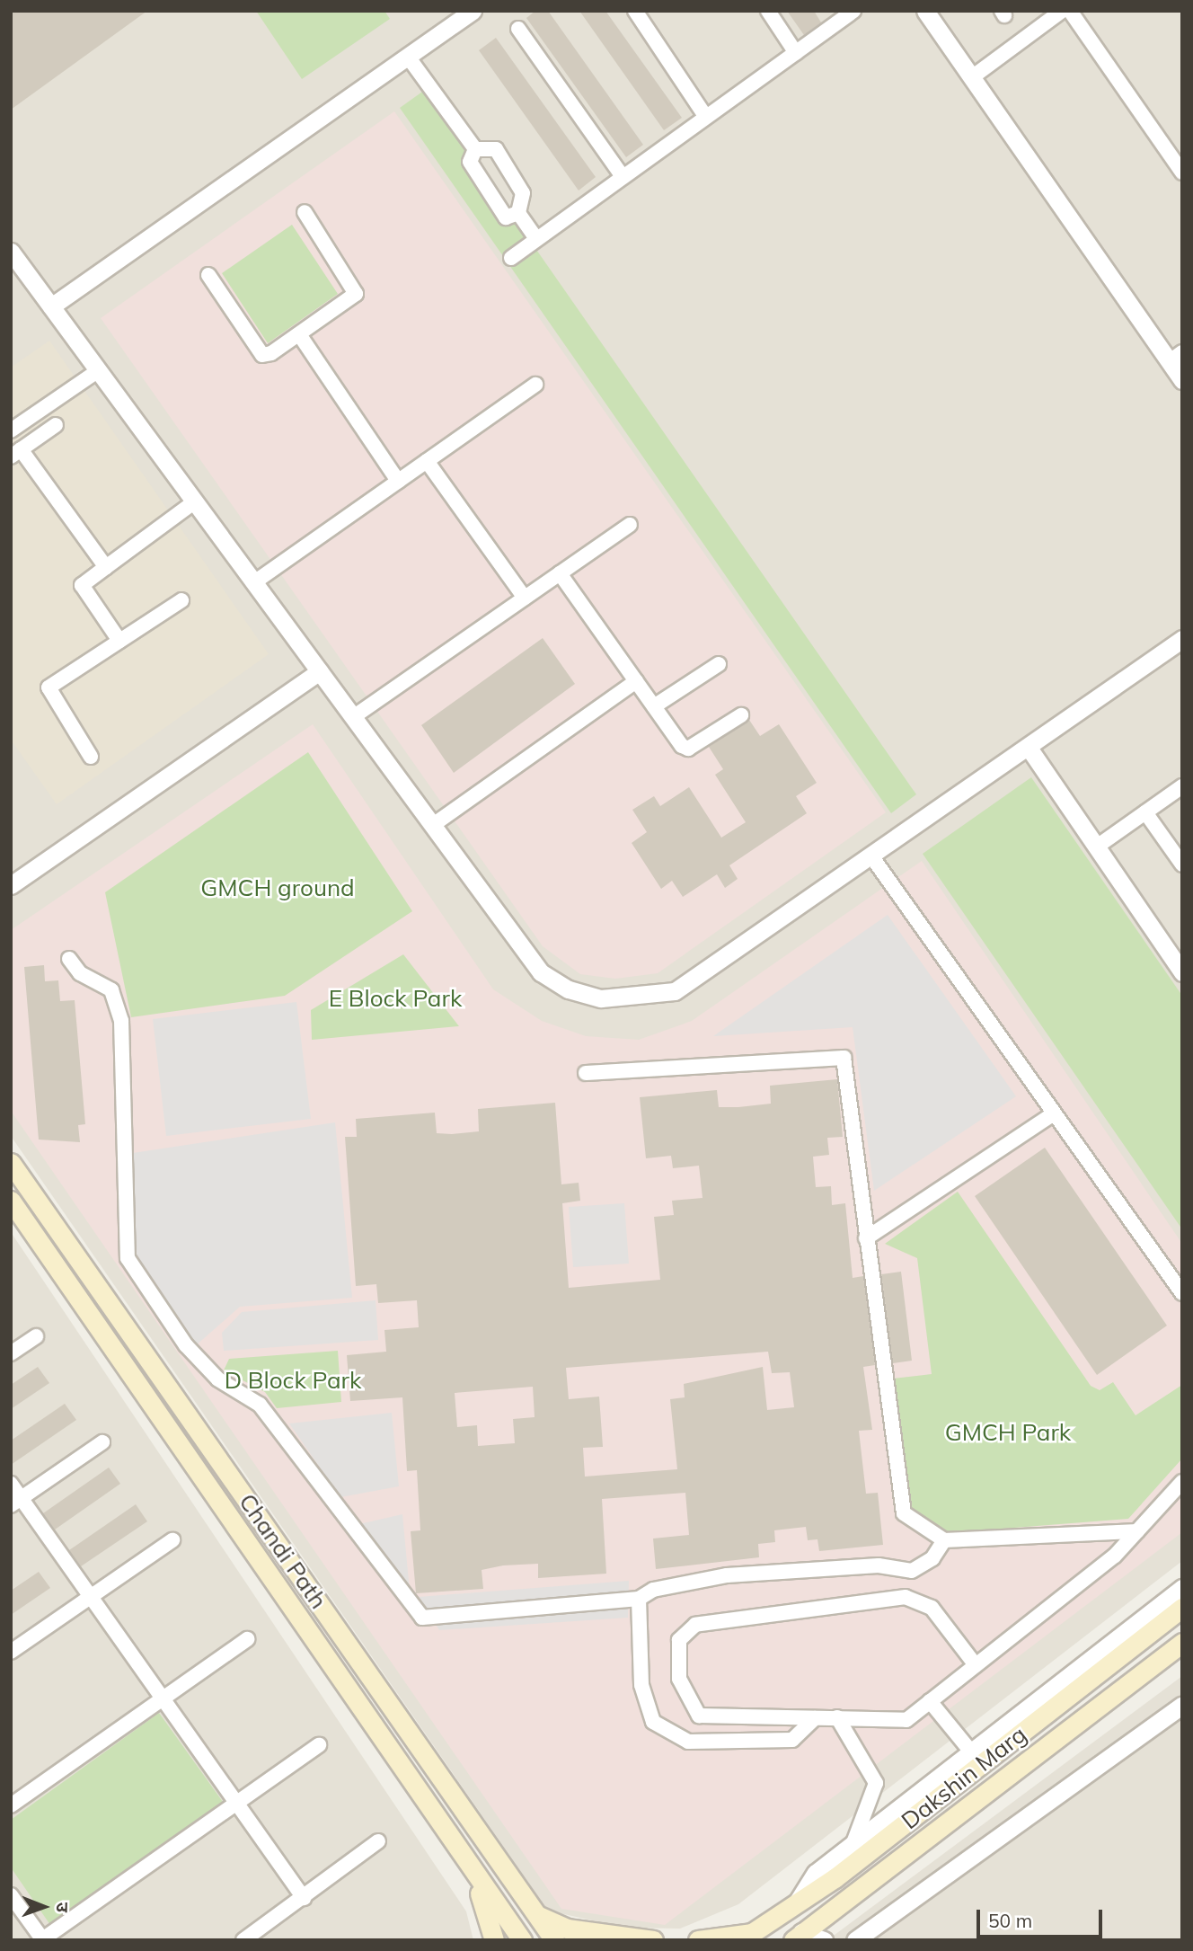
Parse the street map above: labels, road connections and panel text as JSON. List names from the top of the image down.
{
  "streets": {
    "main road": ["Chandi Path", "Dakshin Marg"]
  },
  "parks": [
    "GMCH ground",
    "E Block Park",
    "D Block Park",
    "GMCH Park"
  ],
  "scale_bar": "50 m",
  "north": "right"
}
